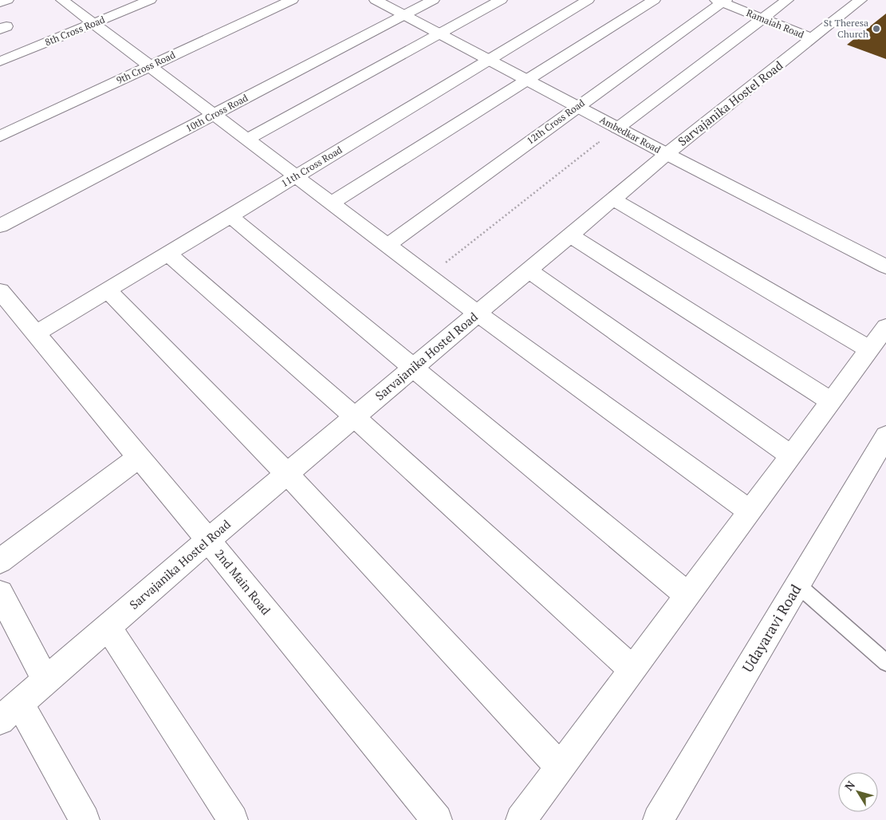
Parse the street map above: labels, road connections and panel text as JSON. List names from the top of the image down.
{
  "streets": {
    "street": [
      "Ramaiah Road",
      "8th Cross Road",
      "9th Cross Road",
      "Sarvajanika Hostel Road",
      "10th Cross Road",
      "12th Cross Road",
      "Ambedkar Road",
      "11th Cross Road",
      "2nd Main Road",
      "Udayaravi Road"
    ]
  },
  "crossings": [
    ["Ramaiah Road", "Sarvajanika Hostel Road"],
    ["Ramaiah Road", "12th Cross Road"],
    ["Sarvajanika Hostel Road", "Ambedkar Road"],
    ["Sarvajanika Hostel Road", "2nd Main Road"],
    ["10th Cross Road", "Ambedkar Road"],
    ["12th Cross Road", "Ambedkar Road"],
    ["Ambedkar Road", "11th Cross Road"],
    ["11th Cross Road", "2nd Main Road"]
  ],
  "places": ["St Theresa Church"],
  "north": "top left"
}
